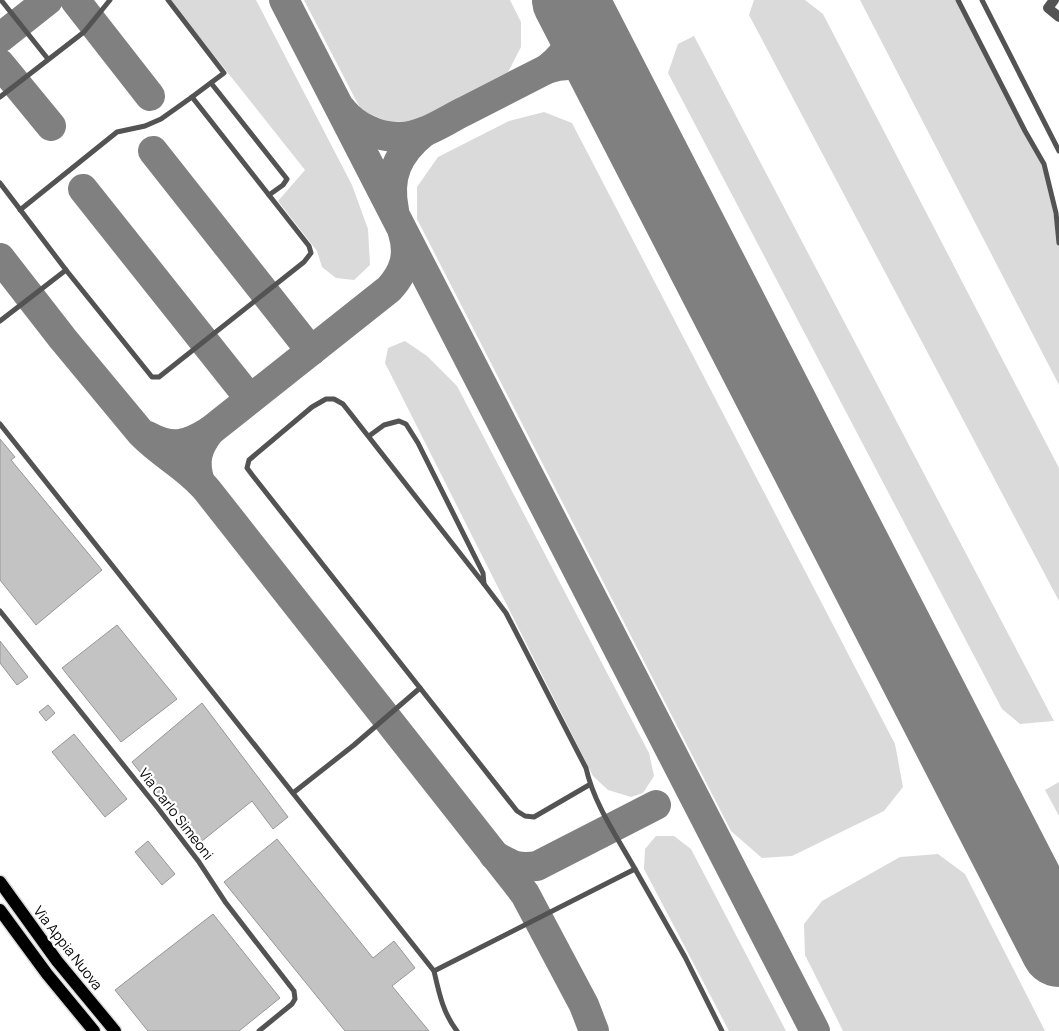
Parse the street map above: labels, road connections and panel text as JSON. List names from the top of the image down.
{
  "streets": {
    "main road": ["Via Appia Nuova"],
    "lane": ["Via Carlo Simeoni"]
  }
}
